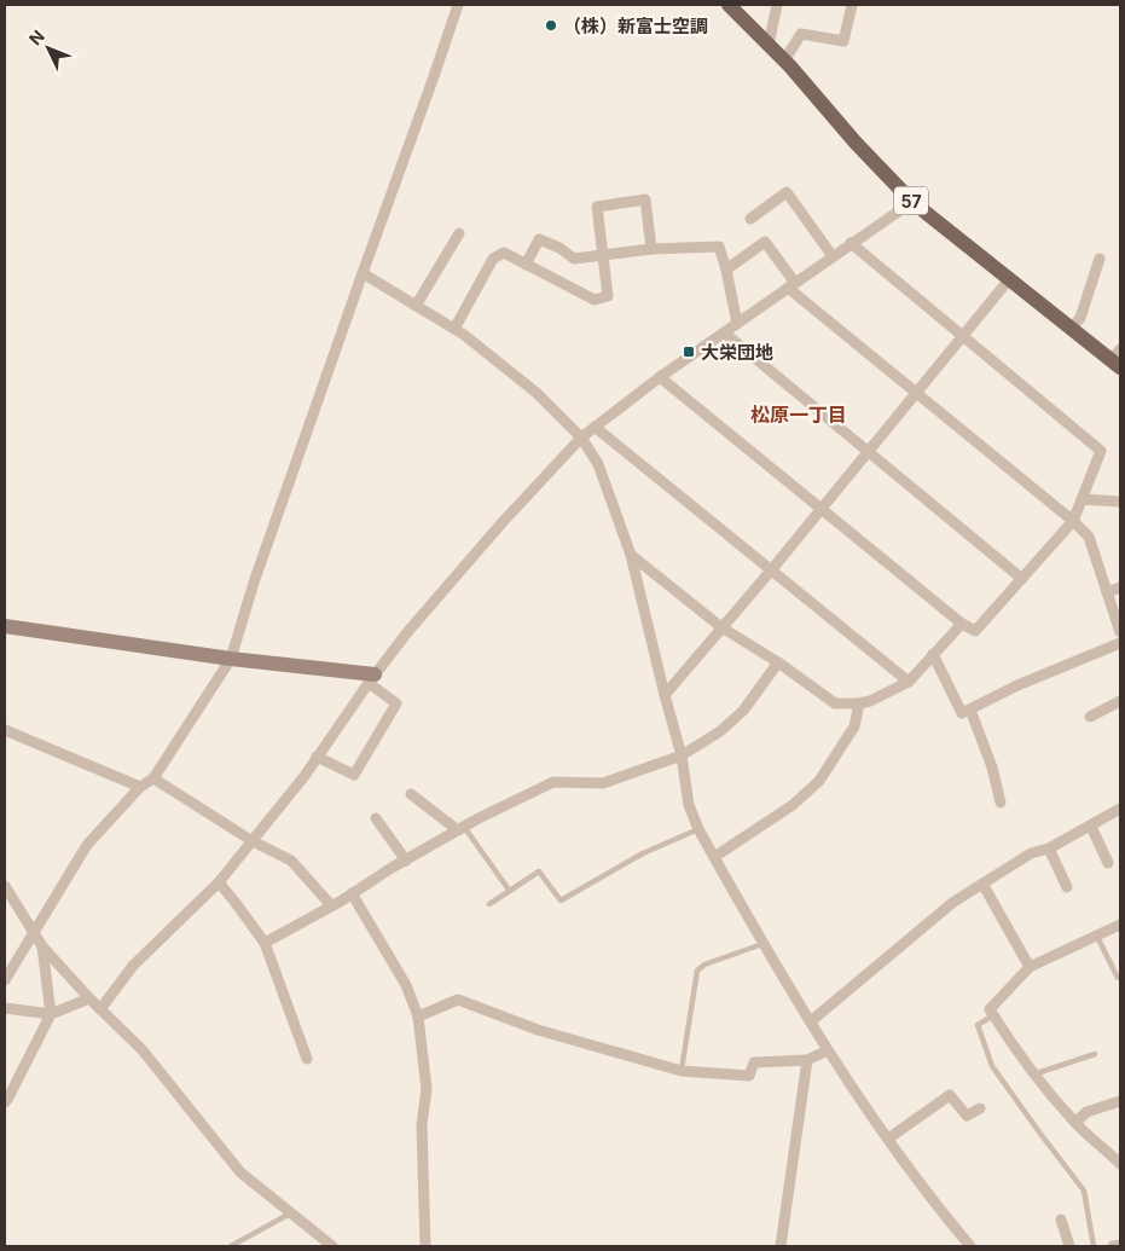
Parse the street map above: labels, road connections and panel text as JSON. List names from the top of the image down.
{
  "streets": {
    "main road": ["57"]
  },
  "districts": ["松原一丁目"],
  "places": {
    "other": ["（株）新富士空調"],
    "transit": ["大栄団地"]
  },
  "north": "top left"
}
